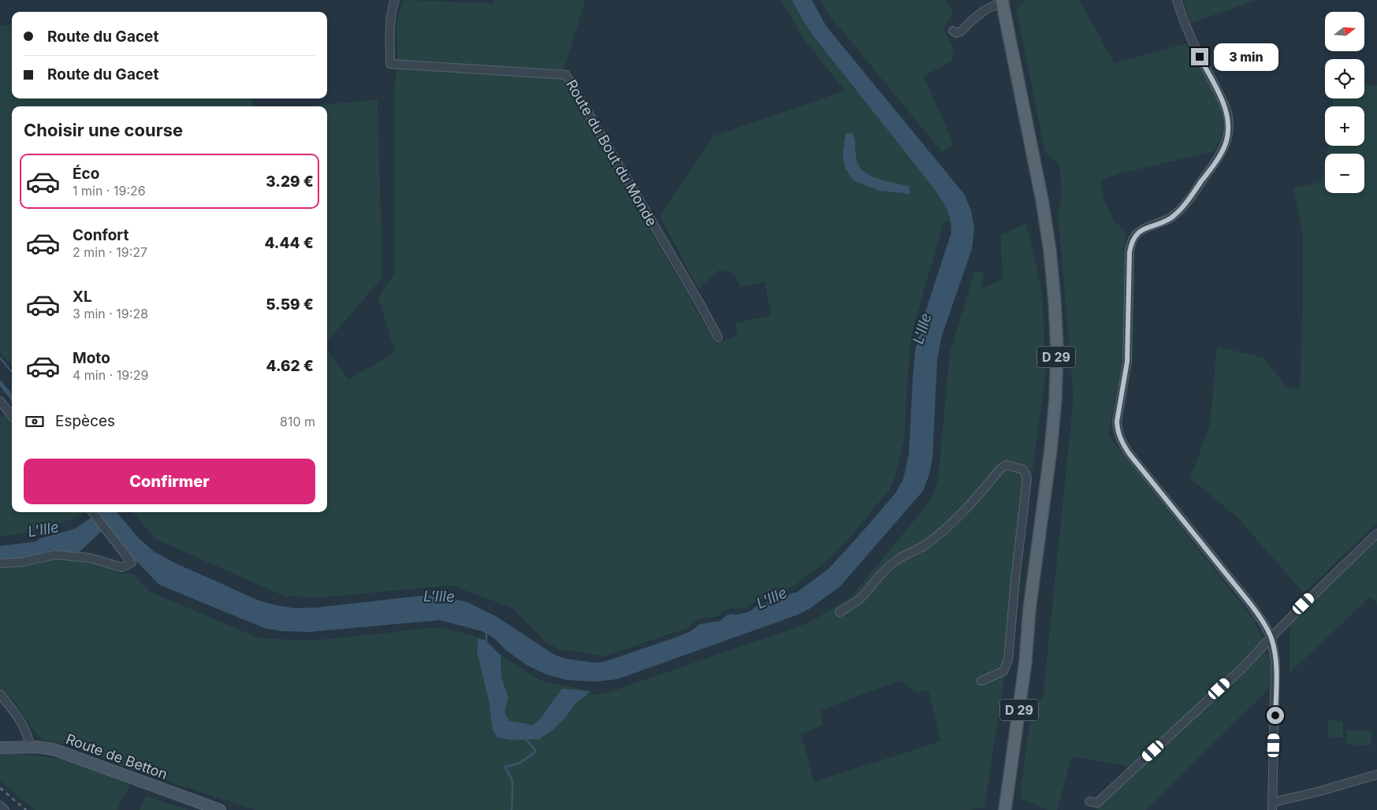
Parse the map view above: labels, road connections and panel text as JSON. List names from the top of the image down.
{
  "streets": {
    "main road": ["D 29", "Route de Betton"],
    "street": ["Route du Bout du Monde"]
  },
  "water": ["L'Ille"],
  "north": "right",
  "page": {
    "map_buttons": ["+", "−"],
    "banner": ["Route du Gacet", "Route du Gacet"],
    "bubble": "3 min",
    "heading": "Choisir une course",
    "list": [
      {
        "name": "Éco",
        "note": "1 min · 19:26",
        "value": "3.29 €"
      },
      {
        "name": "Confort",
        "note": "2 min · 19:27",
        "value": "4.44 €"
      },
      {
        "name": "XL",
        "note": "3 min · 19:28",
        "value": "5.59 €"
      },
      {
        "name": "Moto",
        "note": "4 min · 19:29",
        "value": "4.62 €"
      }
    ],
    "pay": ["Espèces", "810 m"],
    "buttons": "Confirmer"
  }
}
